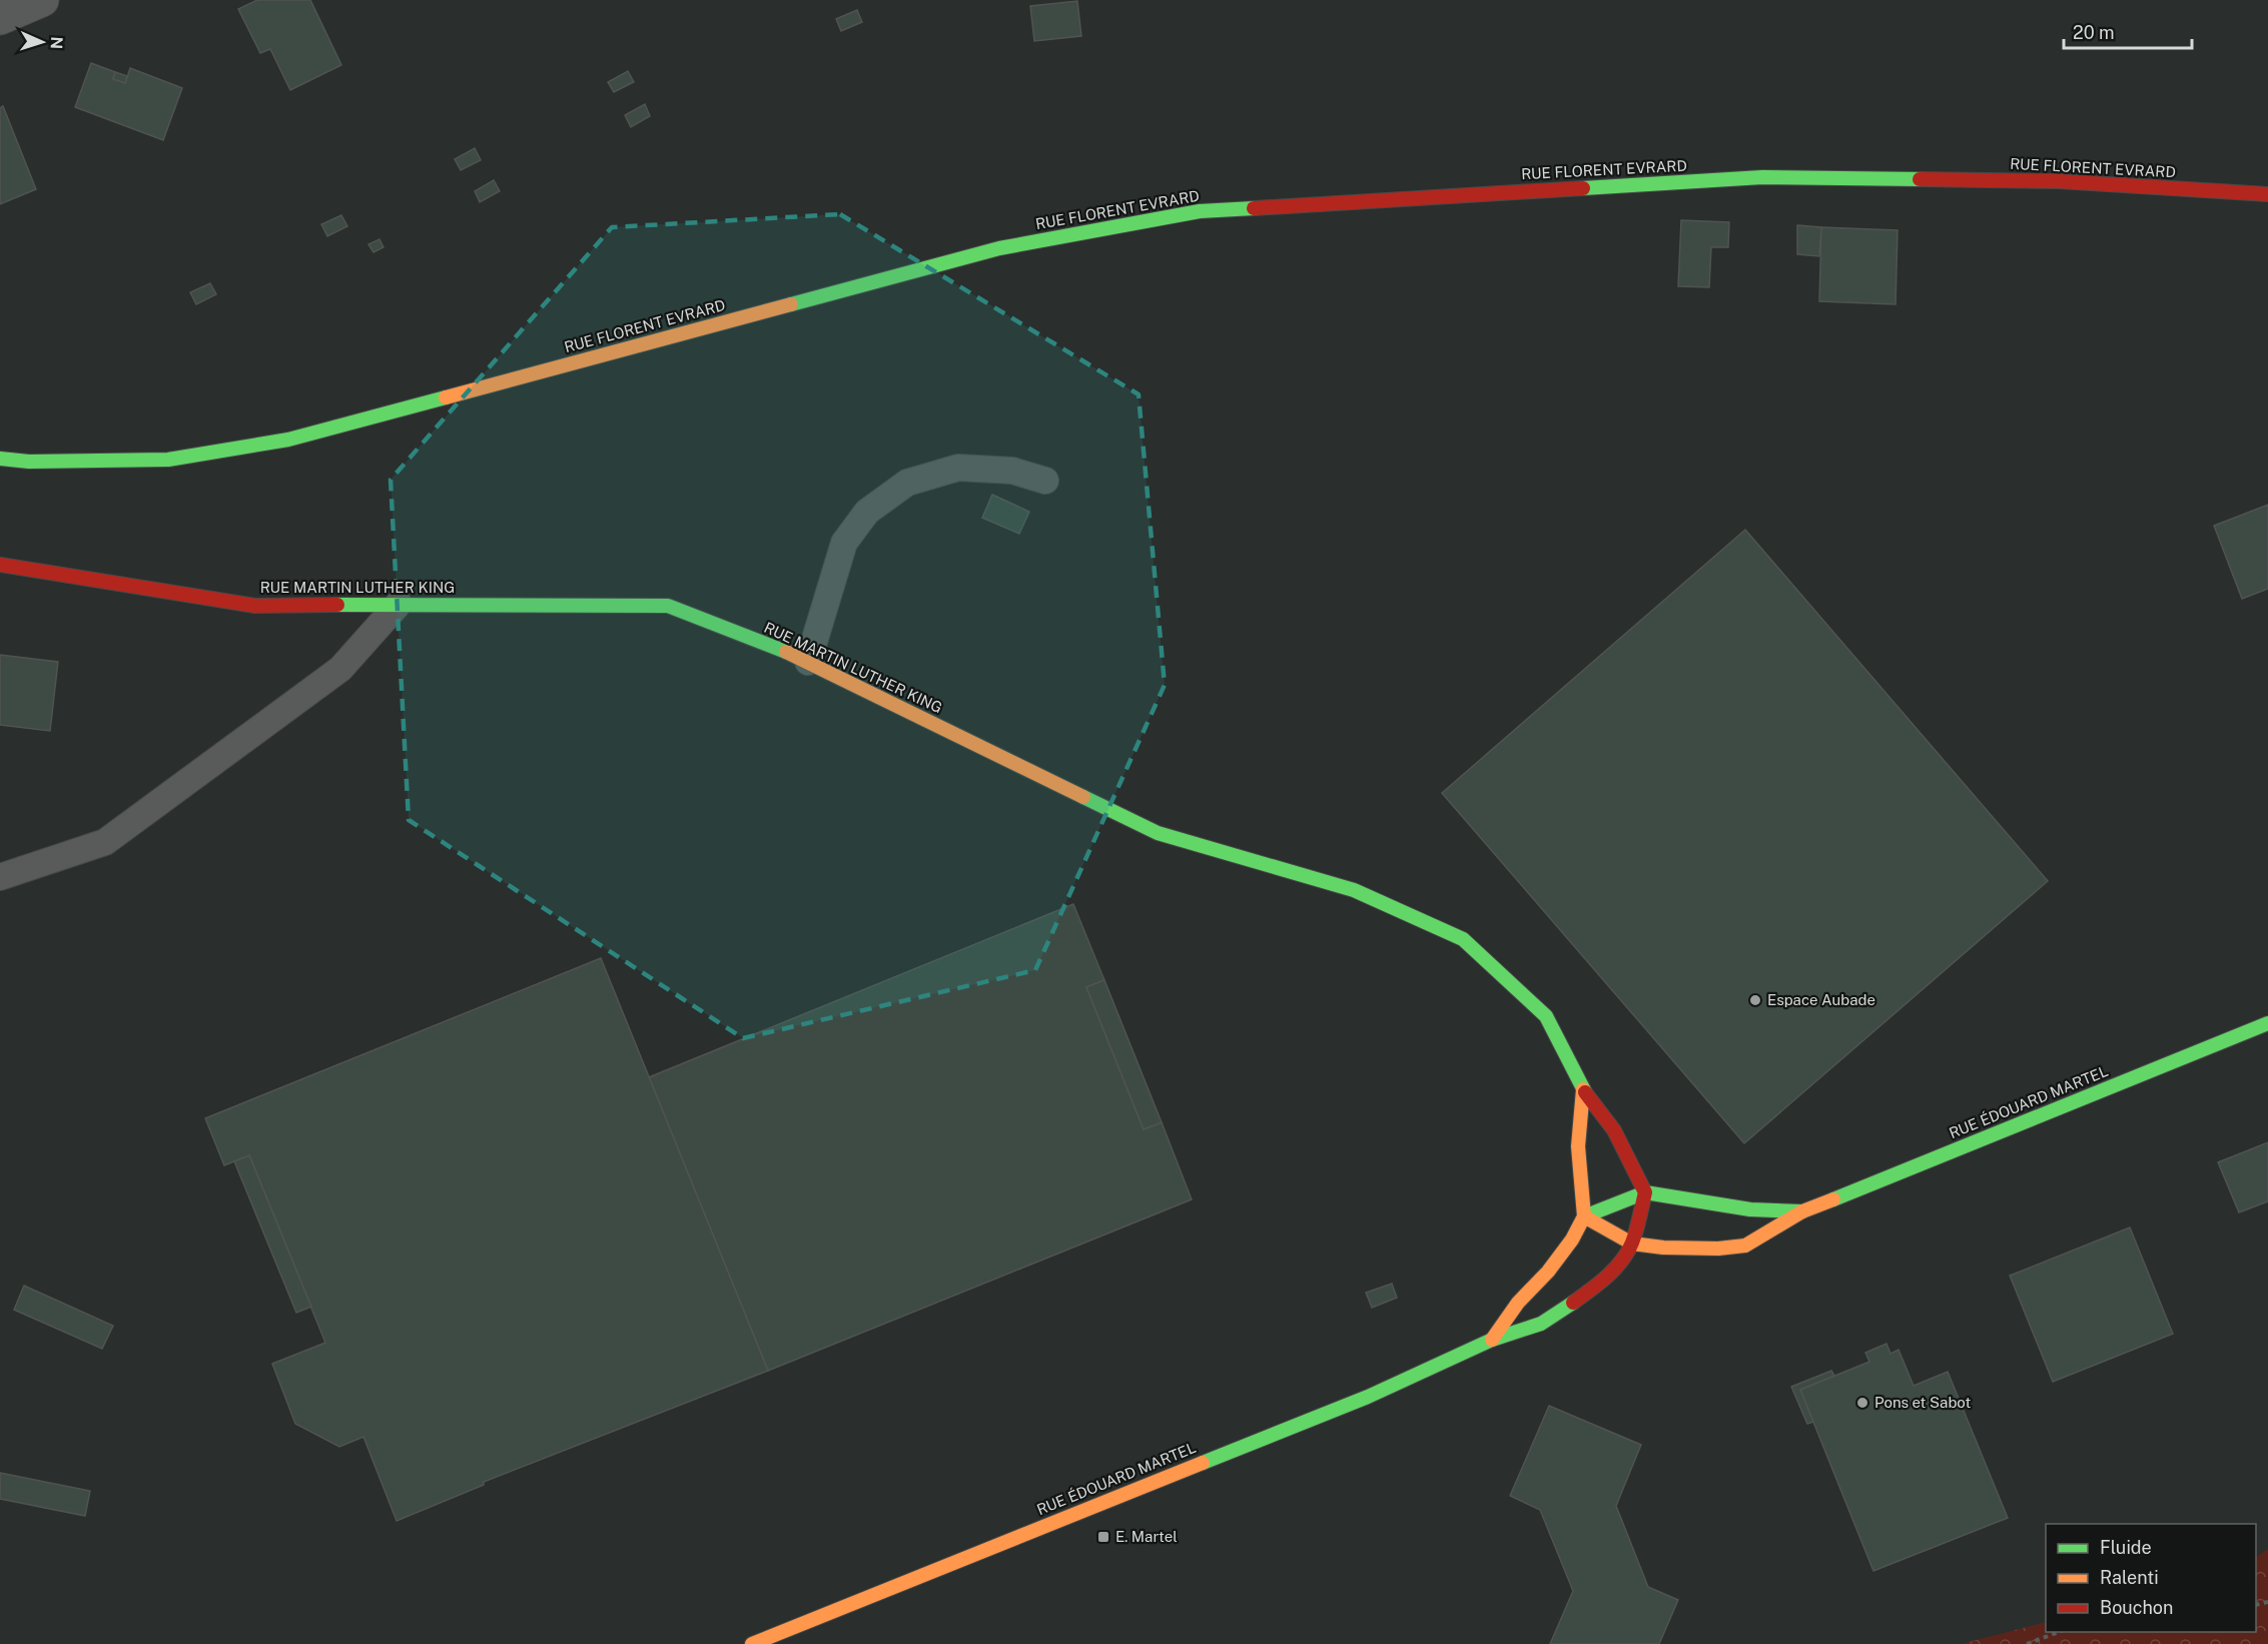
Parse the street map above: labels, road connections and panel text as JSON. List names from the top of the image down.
{
  "streets": {
    "street": ["RUE FLORENT EVRARD", "RUE MARTIN LUTHER KING", "RUE ÉDOUARD MARTEL"]
  },
  "crossings": [
    ["RUE MARTIN LUTHER KING", "RUE ÉDOUARD MARTEL"]
  ],
  "places": {
    "other": ["Espace Aubade", "Pons et Sabot"],
    "transit": ["E. Martel"]
  },
  "legend": ["Fluide", "Ralenti", "Bouchon"],
  "scale_bar": "20 m",
  "north": "right"
}
